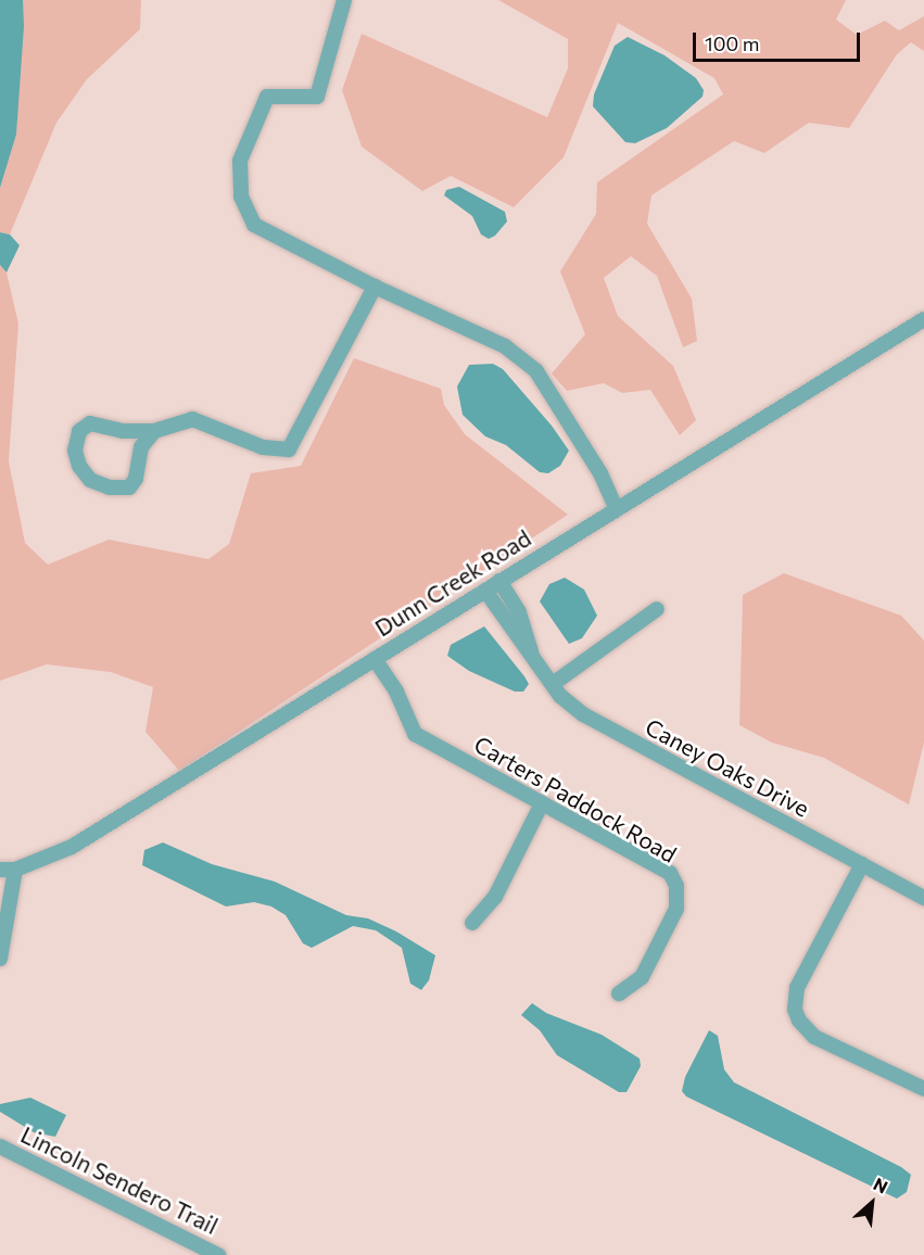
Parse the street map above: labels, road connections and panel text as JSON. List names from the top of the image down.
{
  "streets": {
    "street": [
      "Dunn Creek Road",
      "Caney Oaks Drive",
      "Carters Paddock Road",
      "Lincoln Sendero Trail"
    ]
  },
  "crossings": [
    ["Dunn Creek Road", "Caney Oaks Drive"],
    ["Dunn Creek Road", "Carters Paddock Road"]
  ],
  "scale_bar": "100 m",
  "north": "top right"
}
